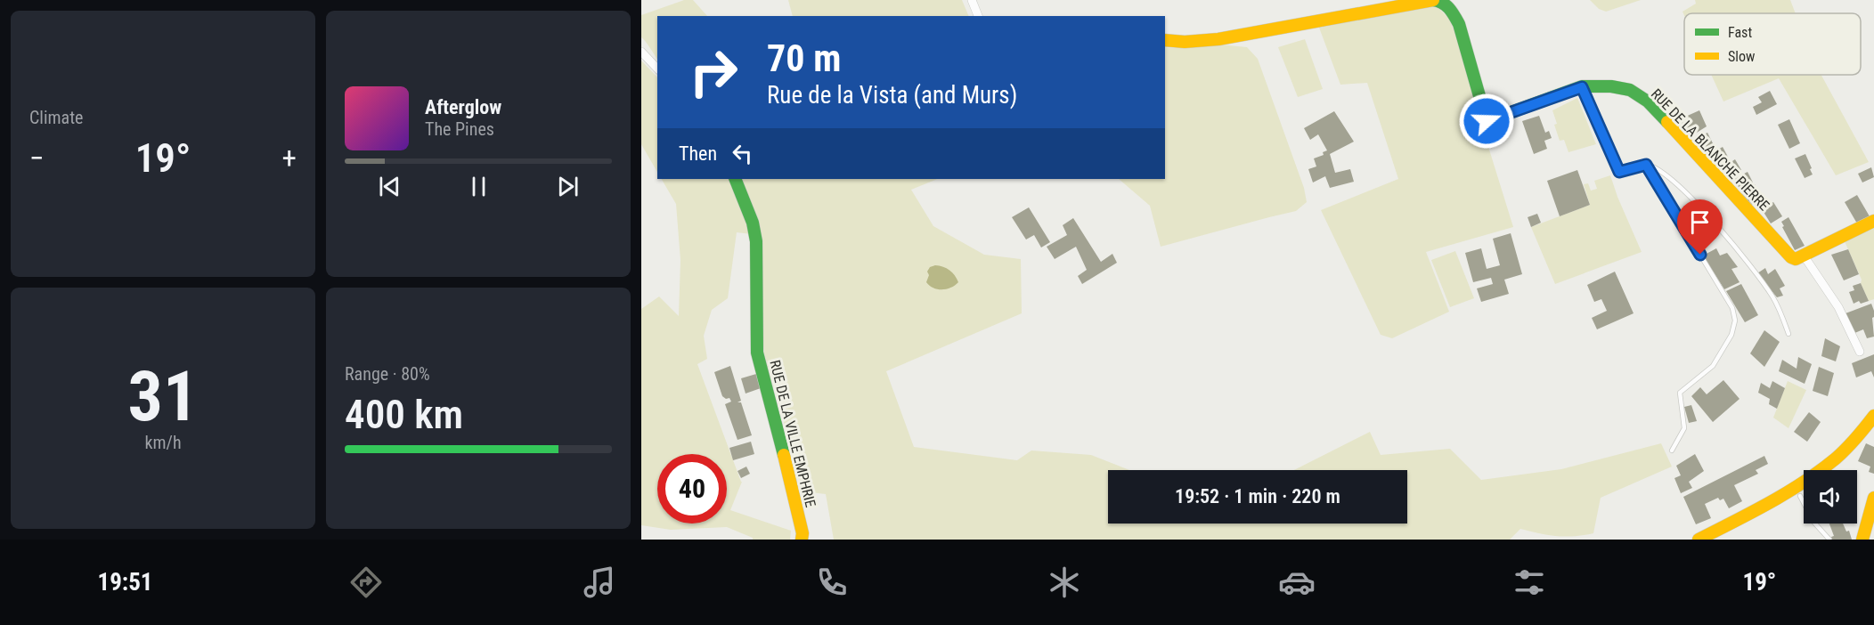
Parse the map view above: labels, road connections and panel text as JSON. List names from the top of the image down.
{
  "streets": {
    "street": ["RUE DE LA BLANCHE PIERRE", "RUE DE LA VILLE EMPHRIE"]
  },
  "legend": ["Fast", "Slow"],
  "page": {
    "tile": [
      "Climate",
      ["31", "km/h"],
      ["Range · 80%", "400 km"]
    ],
    "turn": ["70 m", "Rue de la Vista (and Murs)"],
    "song": ["Afterglow", "The Pines"],
    "then": "Then",
    "heat": ["−", "19°", "+"],
    "limit": "40",
    "trip": "19:52 · 1 min · 220 m",
    "tabs": ["19:51", "19°"]
  }
}
